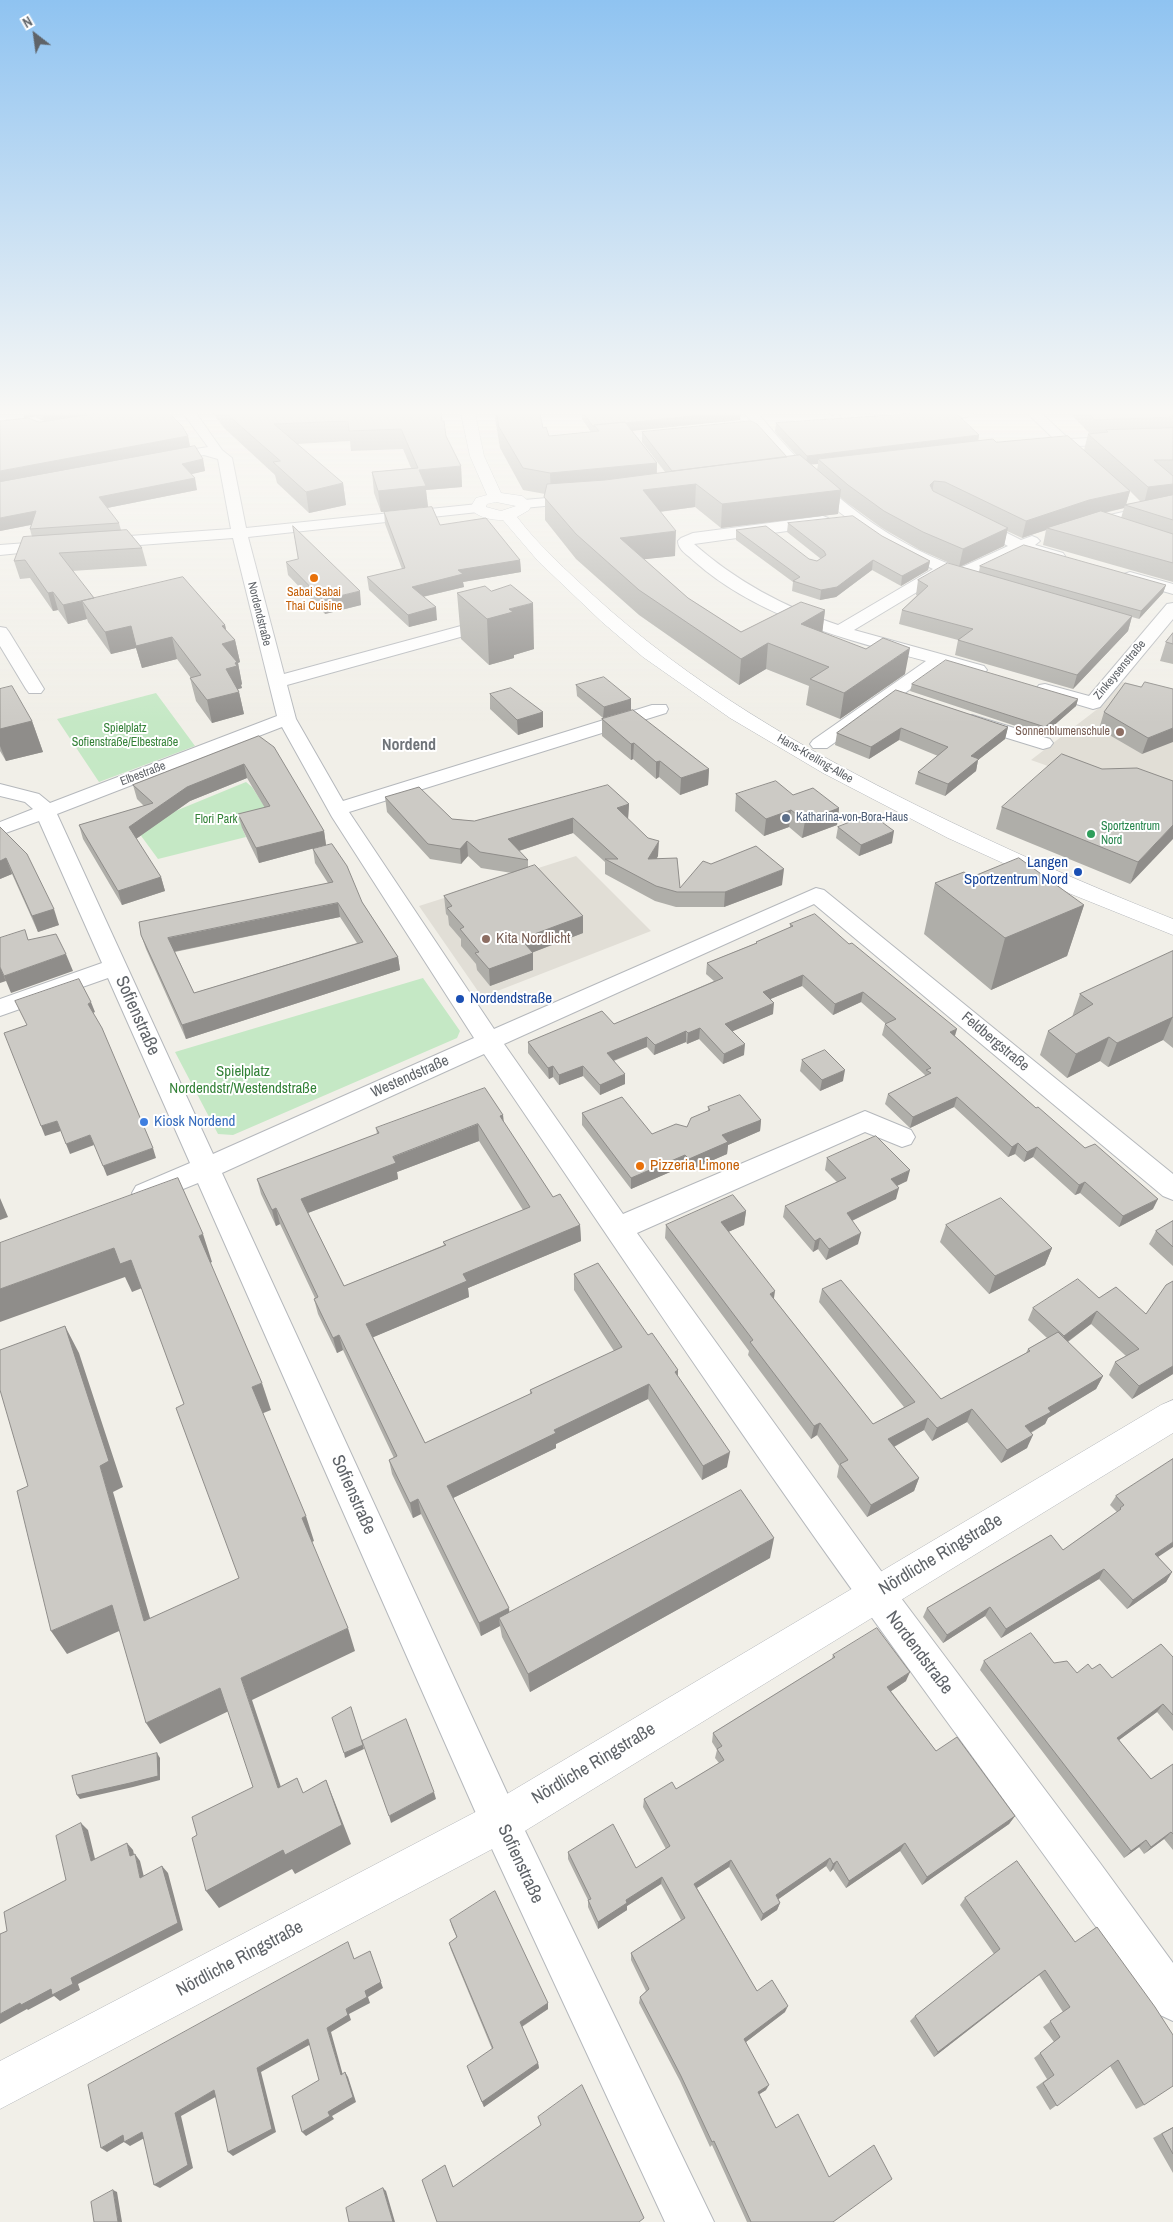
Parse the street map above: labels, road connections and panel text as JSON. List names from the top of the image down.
{
  "streets": {
    "street": [
      "Nordendstraße",
      "Zinkeysenstraße",
      "Hans-Kreiling-Allee",
      "Elbestraße",
      "Sofienstraße",
      "Feldbergstraße",
      "Westendstraße",
      "Nördliche Ringstraße"
    ]
  },
  "crossings": [
    ["Nordendstraße", "Elbestraße"],
    ["Nordendstraße", "Westendstraße"],
    ["Nordendstraße", "Nördliche Ringstraße"],
    ["Elbestraße", "Sofienstraße"],
    ["Sofienstraße", "Westendstraße"],
    ["Sofienstraße", "Nördliche Ringstraße"],
    ["Feldbergstraße", "Westendstraße"]
  ],
  "districts": ["Nordend"],
  "parks": ["Spielplatz Sofienstraße/Elbestraße", "Flori Park", "Spielplatz Nordendstr/Westendstraße"],
  "places": [
    "Sabai Sabai Thai Cuisine",
    "Sonnenblumenschule",
    "Katharina-von-Bora-Haus",
    "Sportzentrum Nord",
    "Langen Sportzentrum Nord",
    "Kita Nordlicht",
    "Nordendstraße",
    "Kiosk Nordend",
    "Pizzeria Limone"
  ],
  "north": "top left"
}
